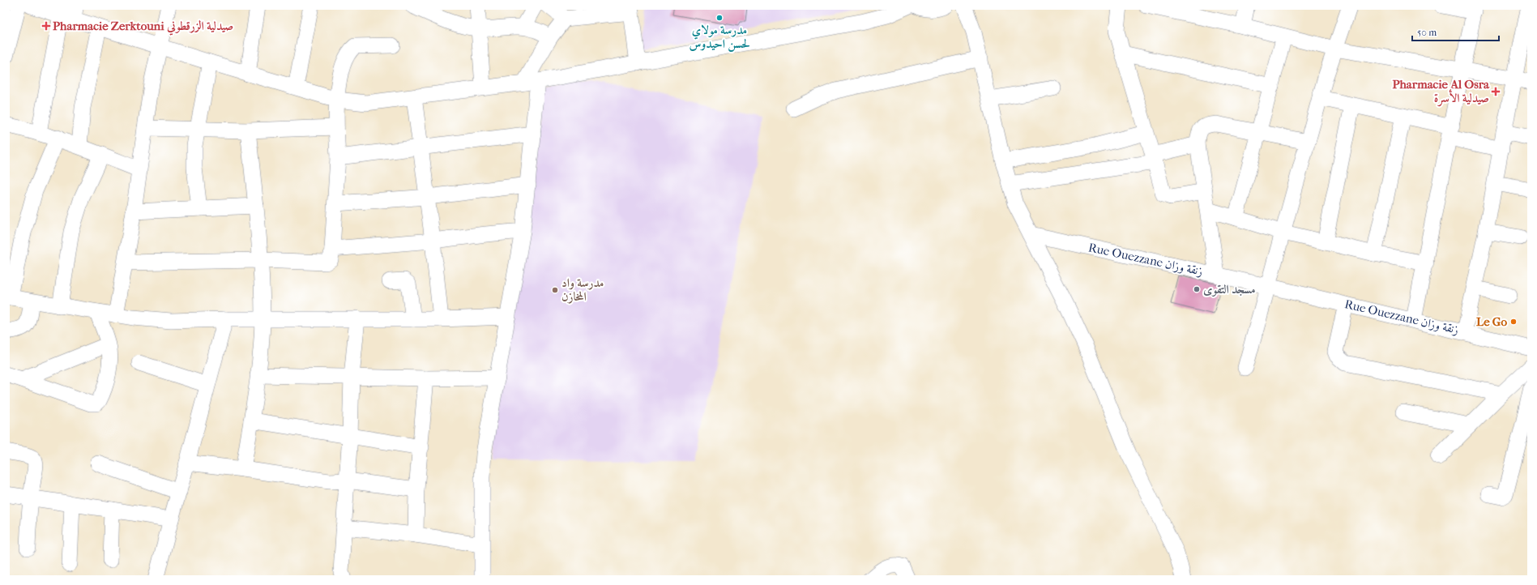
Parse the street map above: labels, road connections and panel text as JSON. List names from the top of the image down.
{
  "streets": {
    "street": ["Rue Ouezzane زنقة وزان"]
  },
  "places": {
    "other": [
      "مدرسة مولاي لحسن احيدوس",
      "مسجد التقوى",
      "مدرسة واد المخازن",
      "Le Go"
    ],
    "health": ["Pharmacie Zerktouni صيدلية الزرقطوني", "Pharmacie Al Osra صيدلية الأسرة"]
  },
  "scale_bar": "50 m"
}
